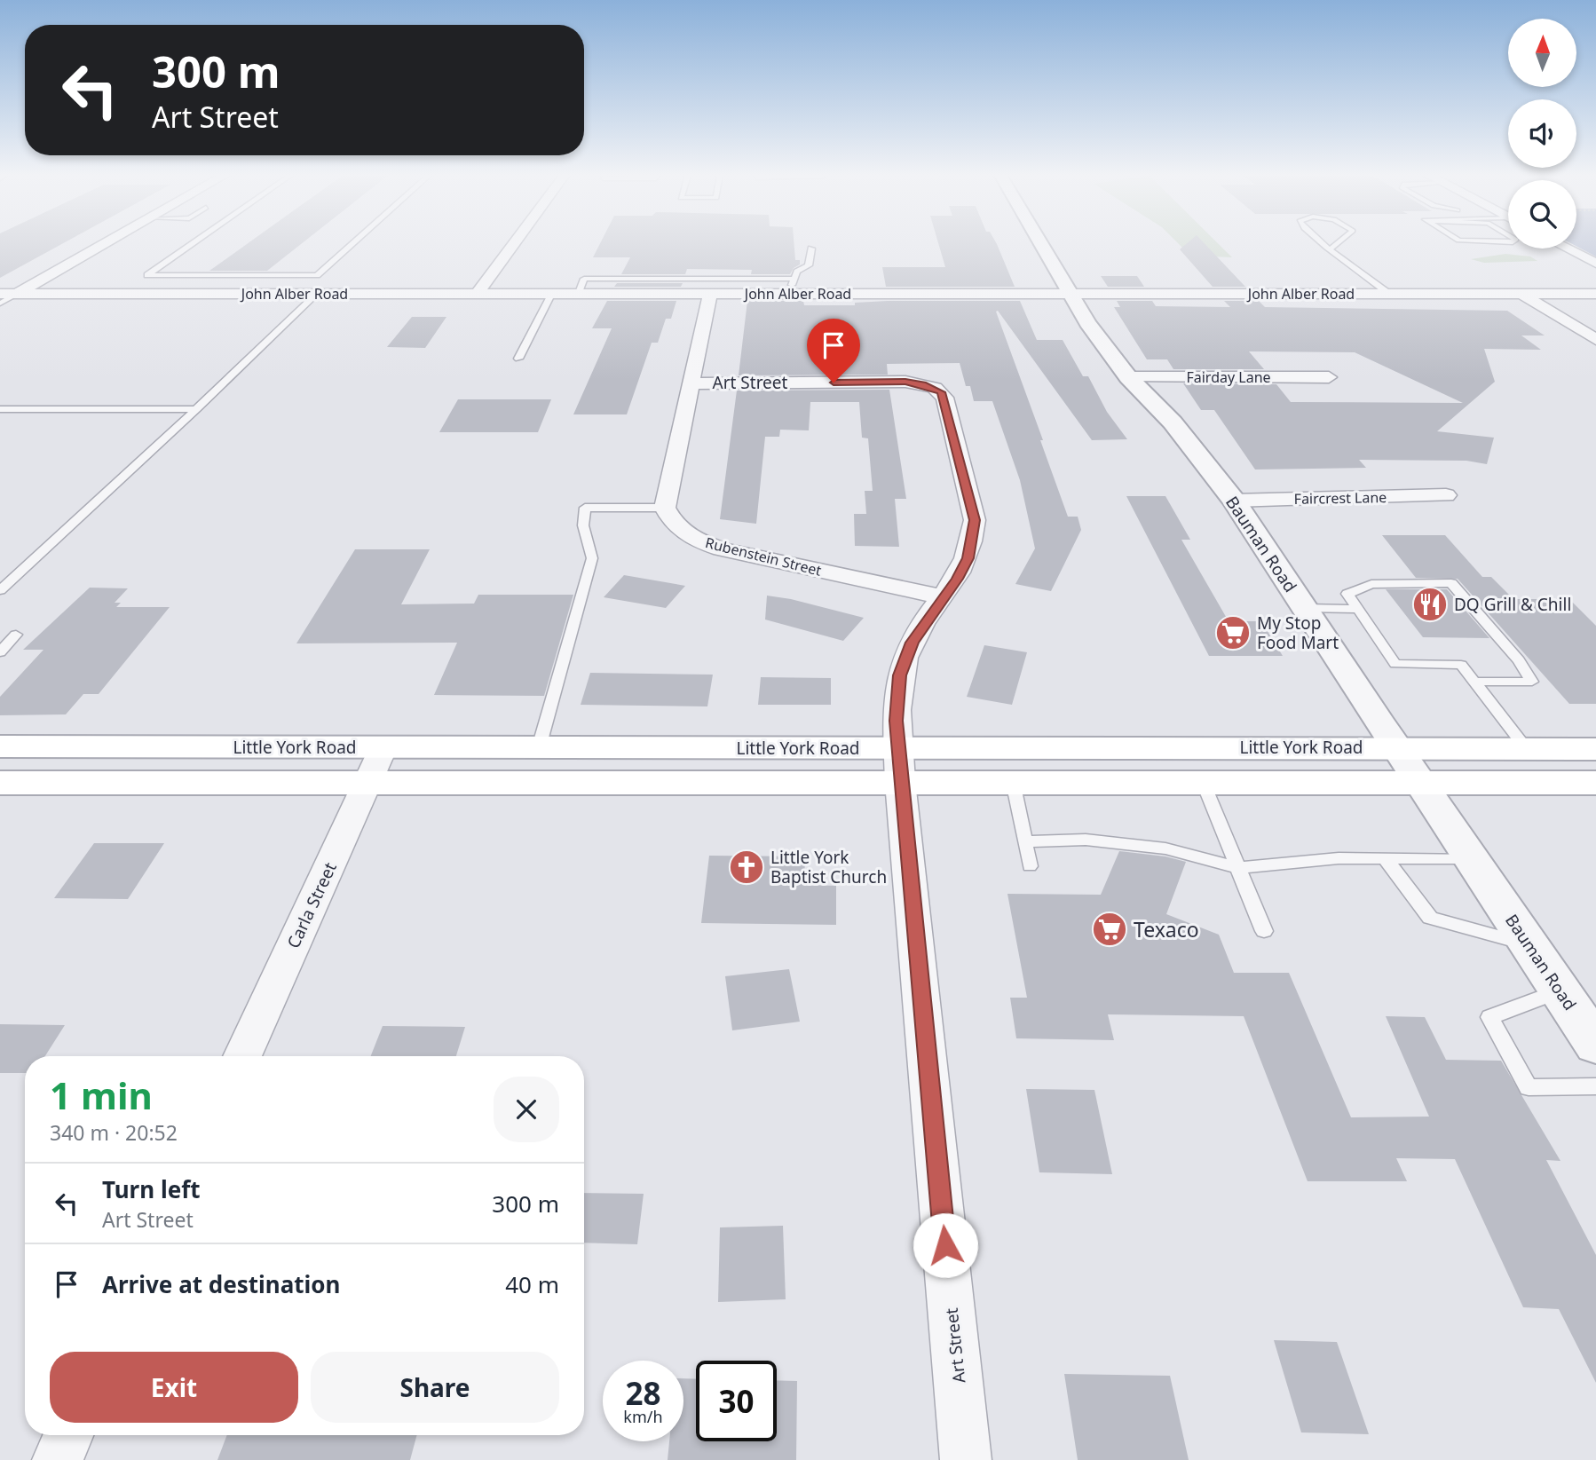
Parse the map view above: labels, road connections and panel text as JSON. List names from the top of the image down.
{
  "streets": {
    "main road": ["Little York Road"],
    "street": [
      "John Alber Road",
      "Fairday Lane",
      "Art Street",
      "Faircrest Lane",
      "Bauman Road",
      "Rubenstein Street",
      "Carla Street"
    ]
  },
  "crossings": [
    ["John Alber Road", "Bauman Road"],
    ["Fairday Lane", "Bauman Road"],
    ["Art Street", "Rubenstein Street"],
    ["Art Street", "Little York Road"],
    ["Faircrest Lane", "Bauman Road"],
    ["Bauman Road", "Little York Road"],
    ["Little York Road", "Carla Street"]
  ],
  "places": {
    "restaurant": ["DQ Grill & Chill"],
    "supermarket": ["My Stop Food Mart", "Texaco"],
    "church": ["Little York Baptist Church"]
  },
  "north": "top",
  "page": {
    "turn": ["300 m", "Art Street"],
    "heading": ["1 min", "340 m · 20:52"],
    "list": [
      {
        "name": "Turn left",
        "note": "Art Street",
        "value": "300 m"
      },
      {
        "name": "Arrive at destination",
        "value": "40 m"
      }
    ],
    "buttons": ["Exit", "Share"],
    "speed": "28 km/h",
    "limit": "30"
  }
}
